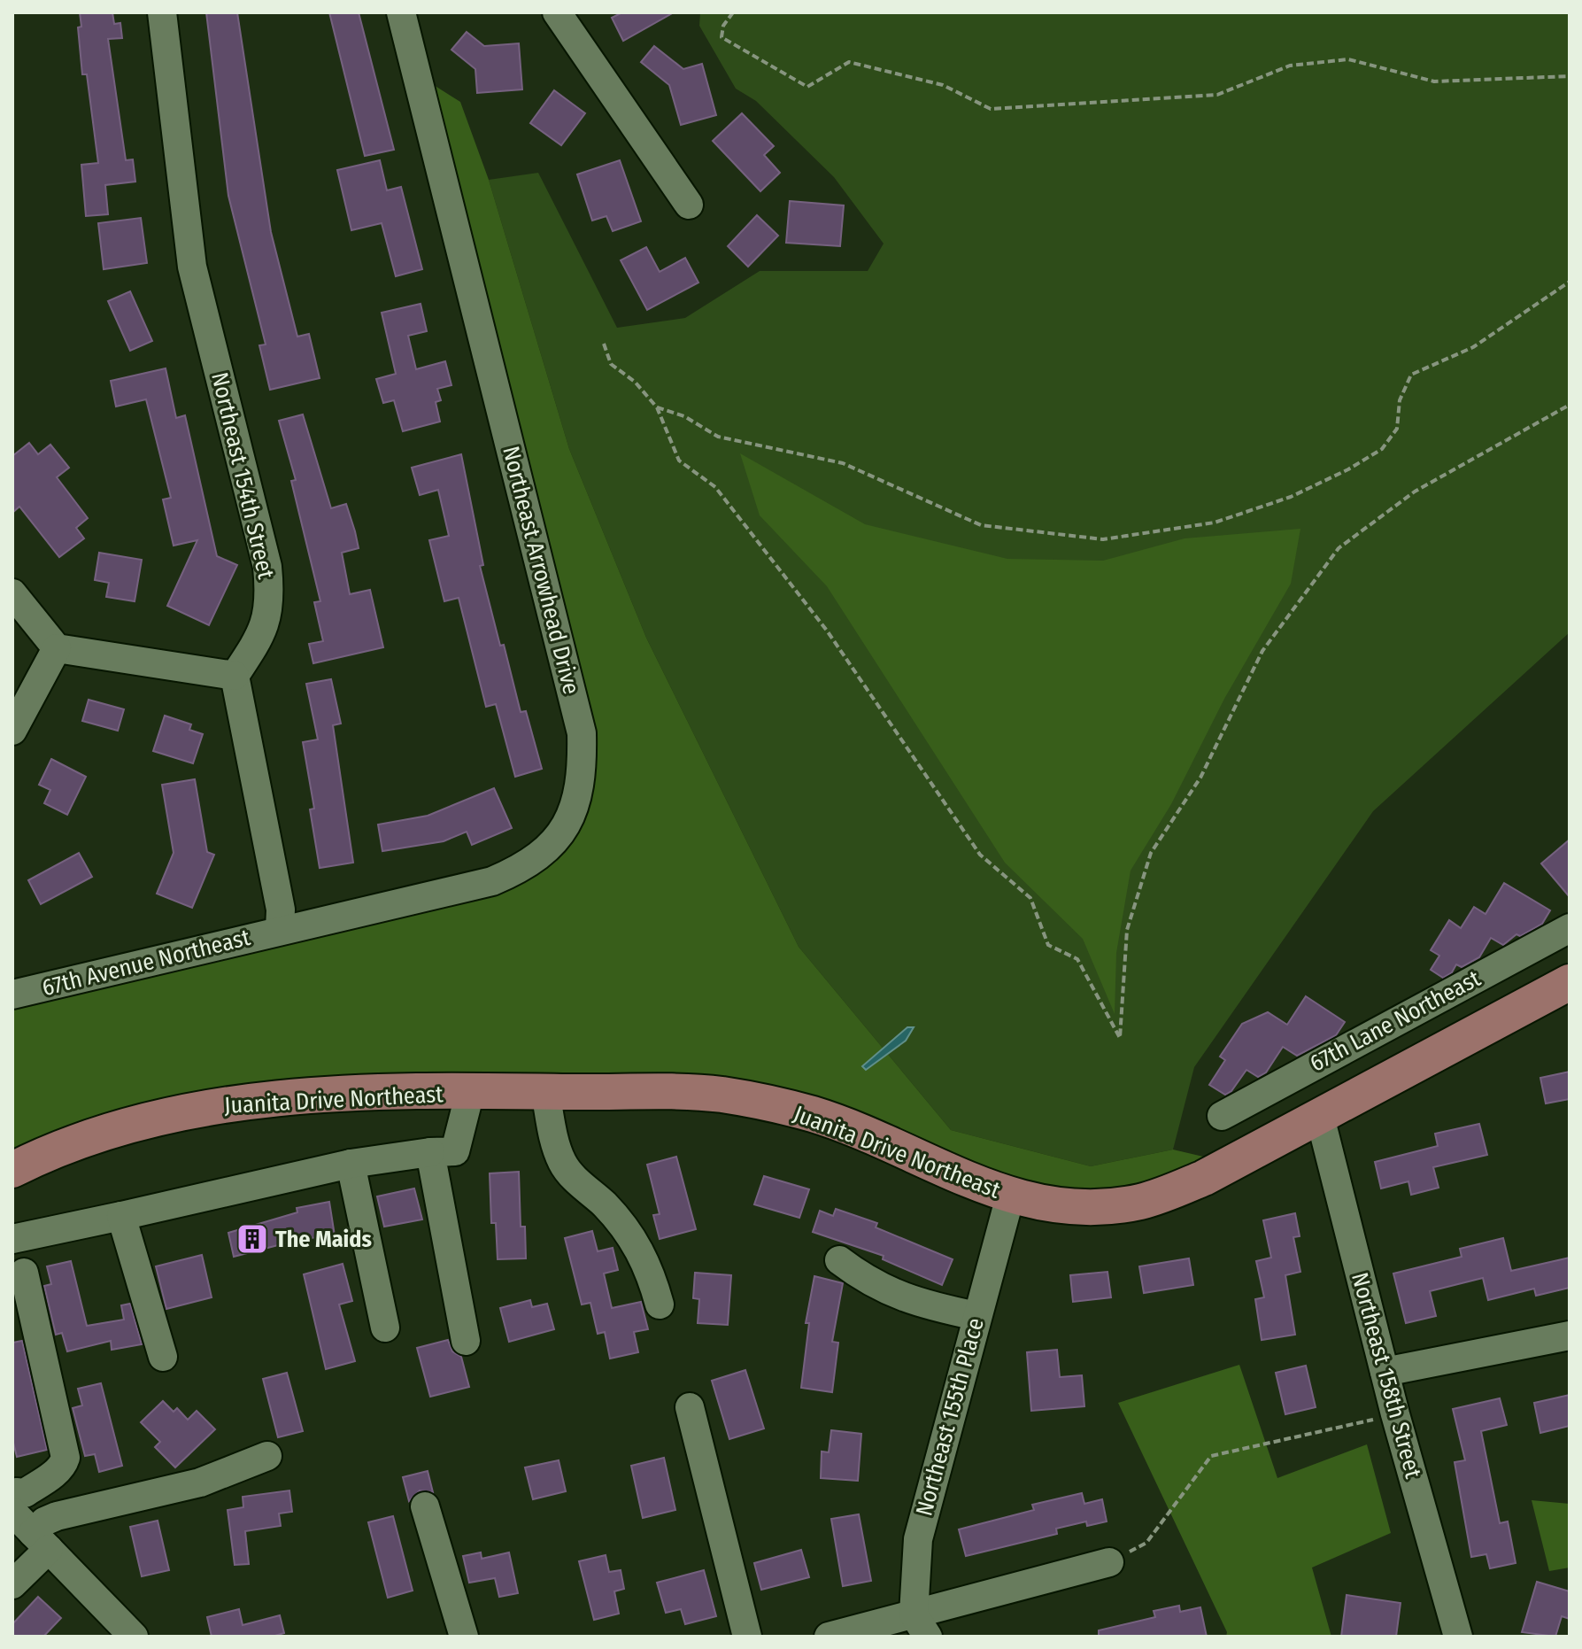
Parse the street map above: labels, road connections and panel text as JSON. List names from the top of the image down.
{
  "streets": {
    "main road": ["Juanita Drive Northeast"],
    "street": [
      "Northeast 154th Street",
      "Northeast Arrowhead Drive",
      "67th Avenue Northeast",
      "67th Lane Northeast",
      "Northeast 158th Street",
      "Northeast 155th Place"
    ]
  },
  "crossings": [
    ["Northeast Arrowhead Drive", "67th Avenue Northeast"],
    ["Juanita Drive Northeast", "Northeast 158th Street"],
    ["Juanita Drive Northeast", "Northeast 155th Place"]
  ],
  "places": {
    "building": ["The Maids"]
  }
}
